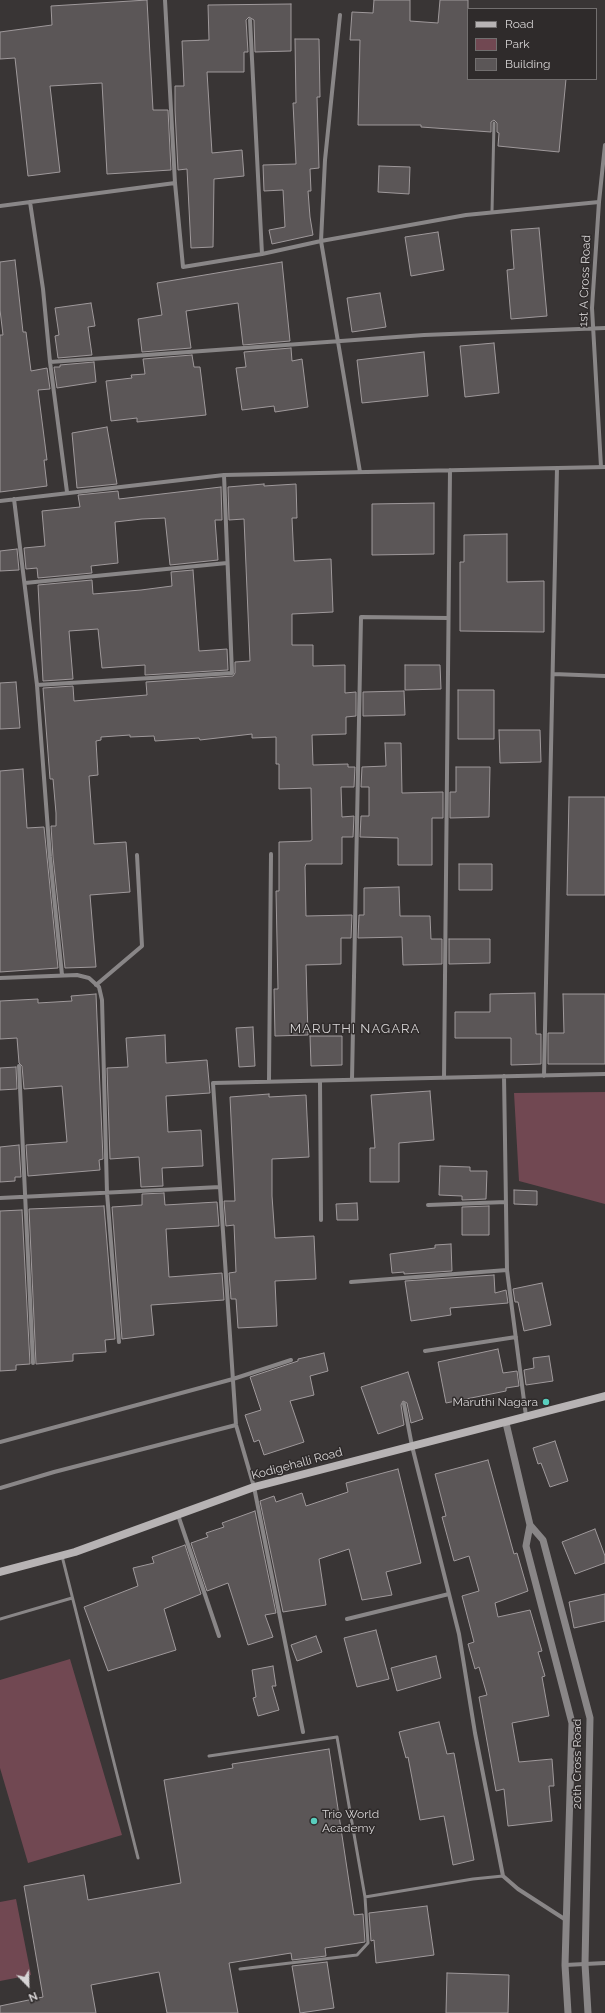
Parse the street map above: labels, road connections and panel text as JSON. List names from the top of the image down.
{
  "streets": {
    "main road": ["Kodigehalli Road"],
    "street": ["1st A Cross Road", "20th Cross Road"]
  },
  "crossings": [
    ["Kodigehalli Road", "20th Cross Road"]
  ],
  "districts": ["MARUTHI NAGARA"],
  "places": ["Maruthi Nagara", "Trio World Academy"],
  "legend": ["Road", "Park", "Building"],
  "north": "bottom right"
}
